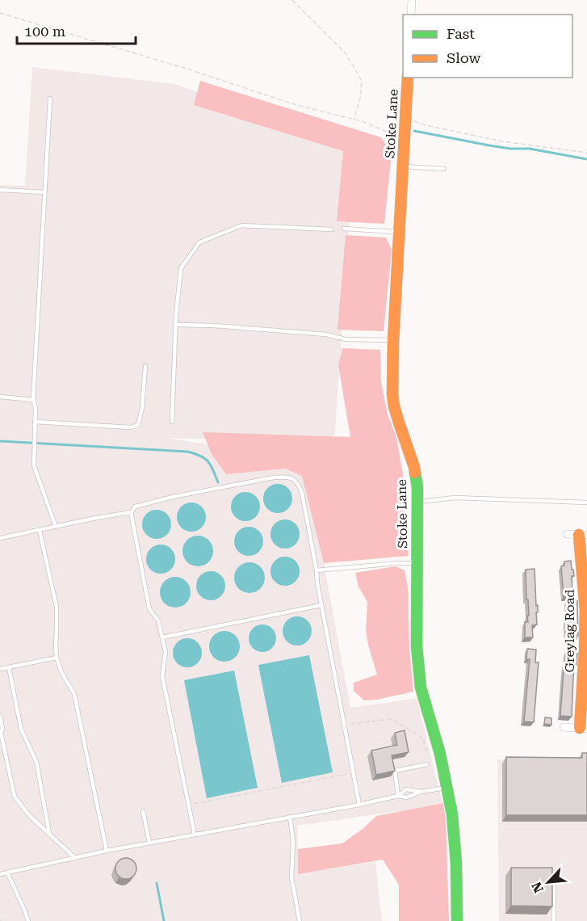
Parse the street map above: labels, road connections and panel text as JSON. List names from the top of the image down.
{
  "streets": {
    "street": ["Stoke Lane", "Greylag Road"]
  },
  "legend": ["Fast", "Slow"],
  "scale_bar": "100 m",
  "north": "bottom left"
}
